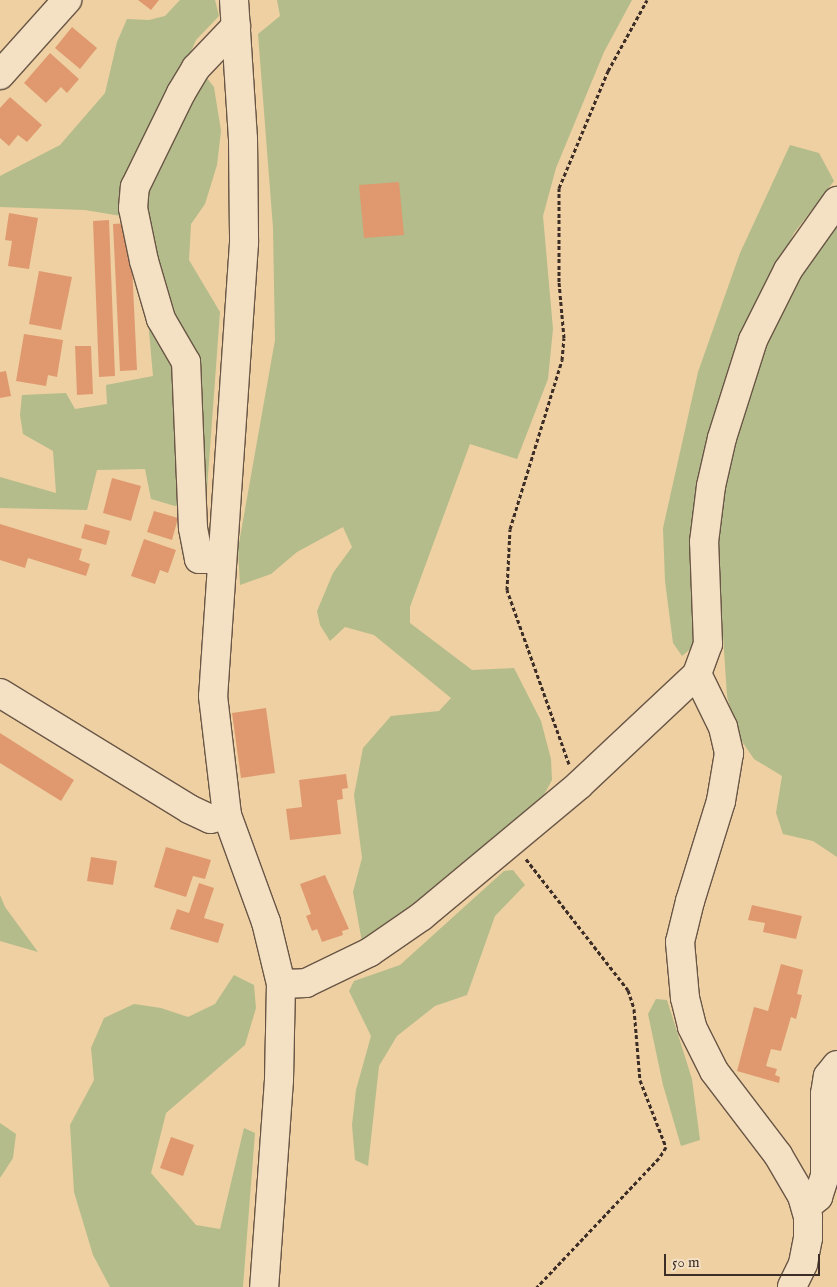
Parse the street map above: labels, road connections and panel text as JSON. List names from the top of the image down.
{
  "scale_bar": "50 m"
}
